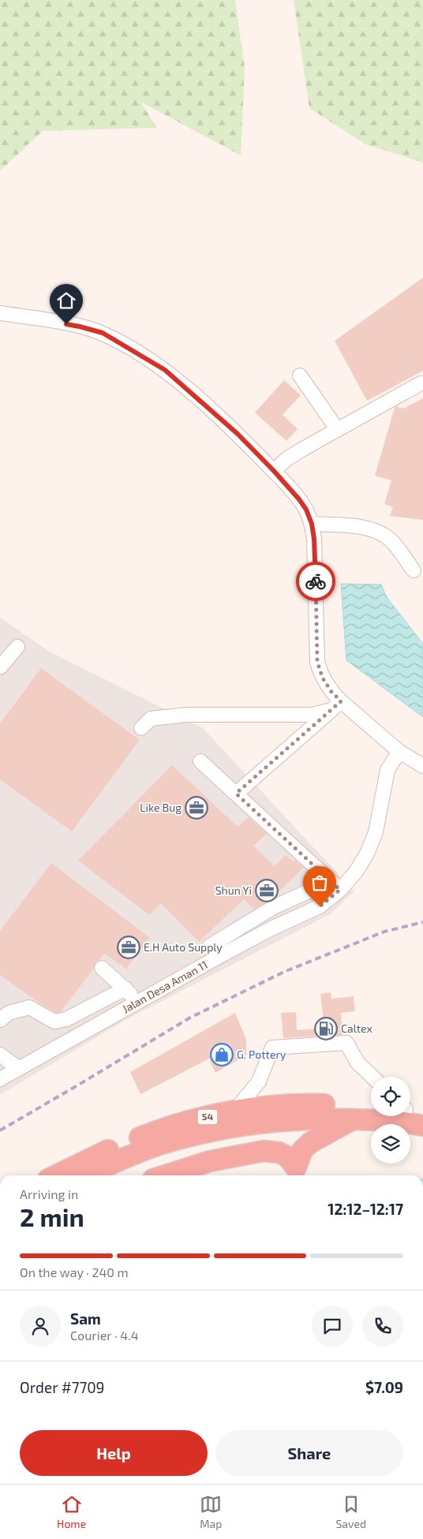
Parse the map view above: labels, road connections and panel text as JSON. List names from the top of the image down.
{
  "streets": {
    "highway": ["54"],
    "street": ["Jalan Desa Aman 11"]
  },
  "places": {
    "office": ["Like Bug", "Shun Yi", "E.H Auto Supply"],
    "fuel station": ["Caltex"],
    "shop": ["G. Pottery"]
  },
  "page": {
    "heading": ["2 min", "Arriving in", "12:12–12:17"],
    "panel": [
      "Sam",
      "Courier · 4.4",
      "Order #7709",
      "$7.09"
    ],
    "bar": "On the way · 240 m",
    "buttons": ["Help", "Share"],
    "tabs": ["Home", "Map", "Saved"]
  }
}
